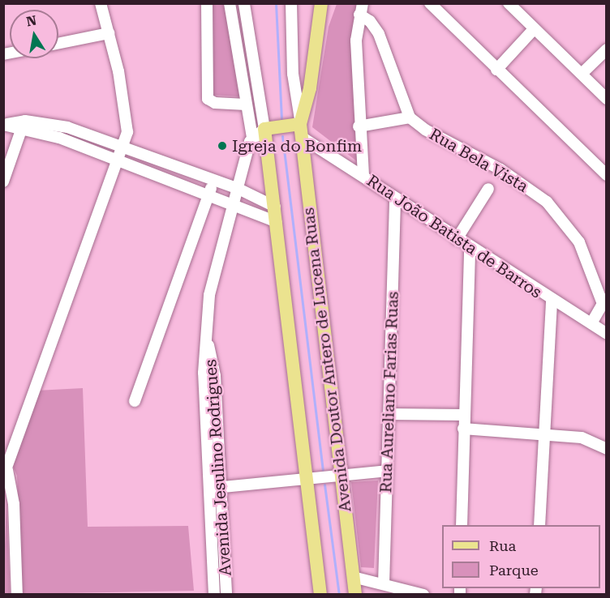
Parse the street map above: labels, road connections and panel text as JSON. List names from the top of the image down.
{
  "streets": {
    "main road": ["Avenida Doutor Antero de Lucena Ruas"],
    "street": [
      "Rua Bela Vista",
      "Rua João Batista de Barros",
      "Rua Aureliano Farias Ruas",
      "Avenida Jesulino Rodrigues"
    ]
  },
  "crossings": [
    ["Rua João Batista de Barros", "Avenida Doutor Antero de Lucena Ruas"],
    ["Rua João Batista de Barros", "Rua Aureliano Farias Ruas"]
  ],
  "places": ["Igreja do Bonfim"],
  "legend": ["Rua", "Parque"],
  "north": "top"
}
